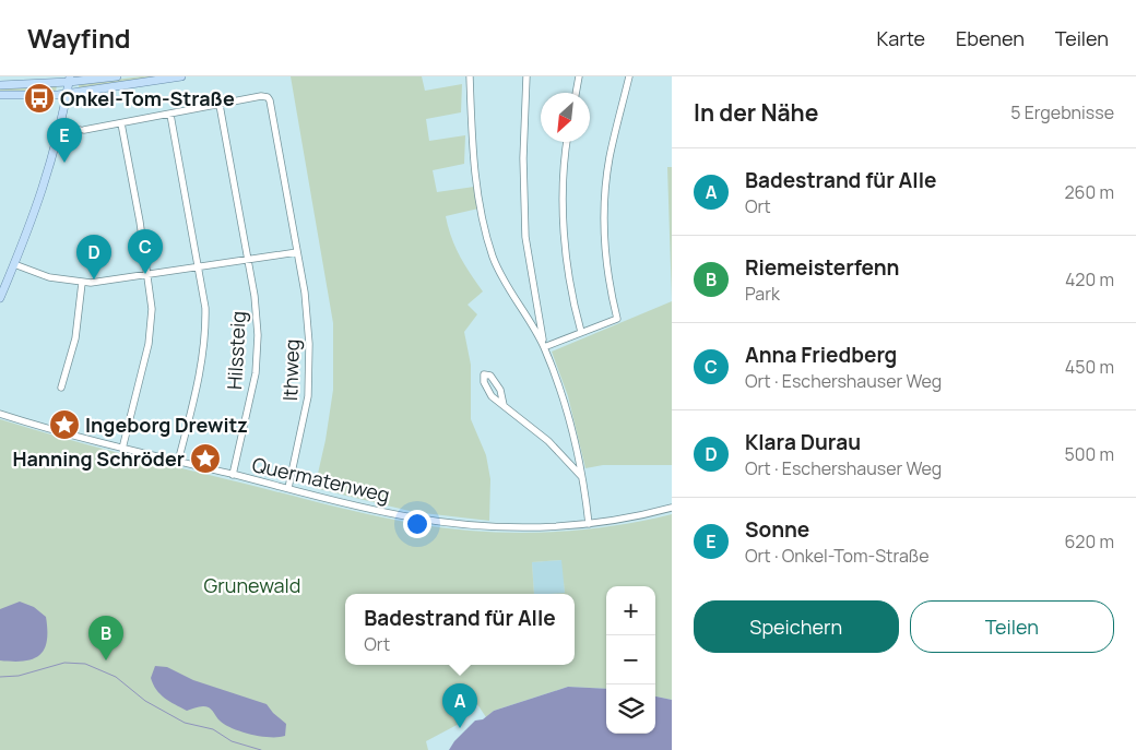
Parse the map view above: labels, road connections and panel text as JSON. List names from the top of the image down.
{
  "streets": {
    "street": ["Hilssteig", "Ithweg", "Quermatenweg"]
  },
  "crossings": [
    ["Hilssteig", "Ithweg"],
    ["Hilssteig", "Quermatenweg"],
    ["Ithweg", "Quermatenweg"]
  ],
  "parks": ["Grunewald"],
  "places": {
    "bus stop": ["Onkel-Tom-Straße"],
    "place": ["Ingeborg Drewitz", "Hanning Schröder"]
  },
  "north": "bottom left",
  "page": {
    "header": "Wayfind",
    "nav": ["Karte", "Ebenen", "Teilen"],
    "heading": ["In der Nähe", "5 Ergebnisse"],
    "pins": [
      "E",
      "C",
      "D",
      "B",
      "A"
    ],
    "list": [
      {
        "mark": "A",
        "name": "Badestrand für Alle",
        "note": "Ort",
        "value": "260 m"
      },
      {
        "mark": "B",
        "name": "Riemeisterfenn",
        "note": "Park",
        "value": "420 m"
      },
      {
        "mark": "C",
        "name": "Anna Friedberg",
        "note": "Ort · Eschershauser Weg",
        "value": "450 m"
      },
      {
        "mark": "D",
        "name": "Klara Durau",
        "note": "Ort · Eschershauser Weg",
        "value": "500 m"
      },
      {
        "mark": "E",
        "name": "Sonne",
        "note": "Ort · Onkel-Tom-Straße",
        "value": "620 m"
      }
    ],
    "buttons": ["Speichern", "Teilen"],
    "map_buttons": ["+", "−"],
    "popup": ["Badestrand für Alle", "Ort"]
  }
}
